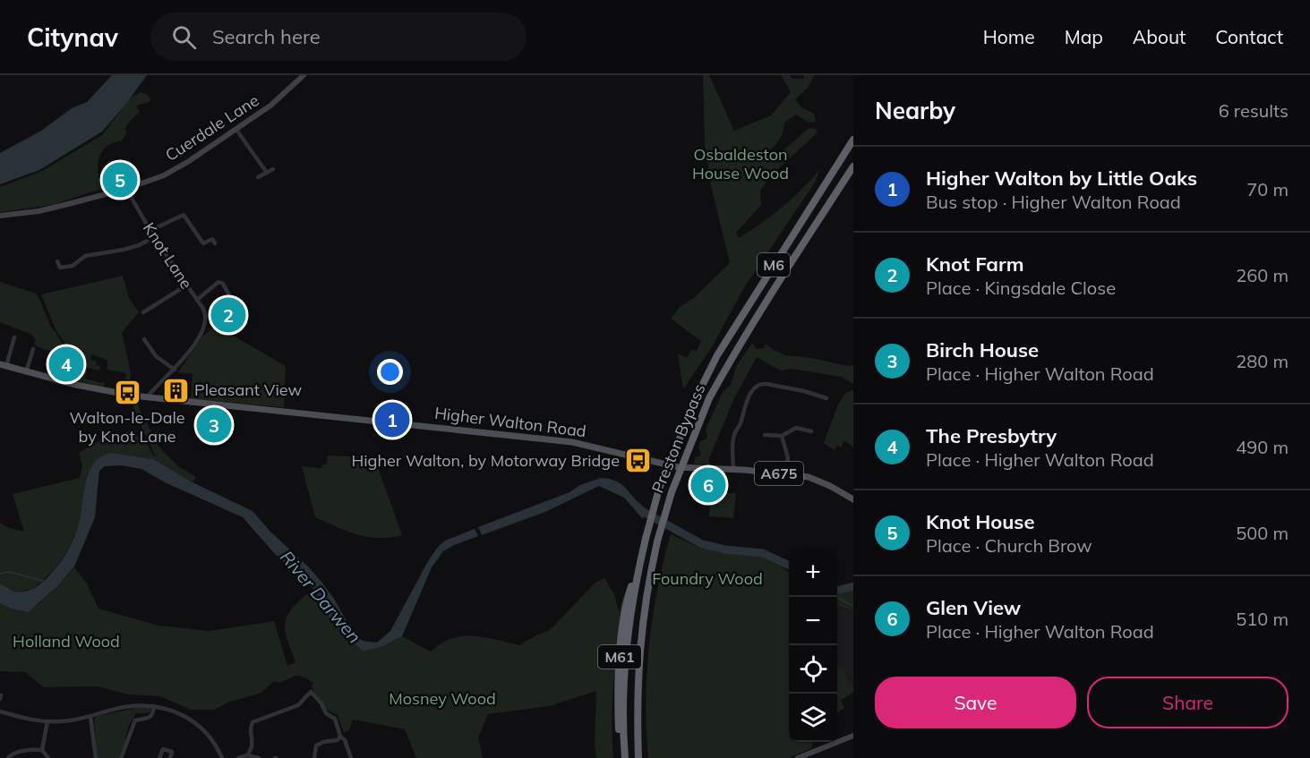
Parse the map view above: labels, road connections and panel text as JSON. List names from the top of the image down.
{
  "streets": {
    "highway": ["M6", "Preston Bypass", "M61"],
    "main road": ["Cuerdale Lane", "Higher Walton Road", "A675"],
    "street": ["Knot Lane"]
  },
  "crossings": [
    ["Cuerdale Lane", "Knot Lane"],
    ["Knot Lane", "Higher Walton Road"],
    ["M6", "Preston Bypass"],
    ["M6", "M61"],
    ["Preston Bypass", "M61"]
  ],
  "water": ["River Darwen"],
  "parks": [
    "Osbaldeston House Wood",
    "Foundry Wood",
    "Holland Wood",
    "Mosney Wood"
  ],
  "places": {
    "building": ["Pleasant View"],
    "bus stop": ["Walton-le-Dale by Knot Lane", "Higher Walton, by Motorway Bridge"]
  },
  "page": {
    "header": "Citynav",
    "search": "Search here",
    "nav": [
      "Home",
      "Map",
      "About",
      "Contact"
    ],
    "heading": ["Nearby", "6 results"],
    "list": [
      {
        "mark": "1",
        "name": "Higher Walton by Little Oaks",
        "note": "Bus stop · Higher Walton Road",
        "value": "70 m"
      },
      {
        "mark": "2",
        "name": "Knot Farm",
        "note": "Place · Kingsdale Close",
        "value": "260 m"
      },
      {
        "mark": "3",
        "name": "Birch House",
        "note": "Place · Higher Walton Road",
        "value": "280 m"
      },
      {
        "mark": "4",
        "name": "The Presbytry",
        "note": "Place · Higher Walton Road",
        "value": "490 m"
      },
      {
        "mark": "5",
        "name": "Knot House",
        "note": "Place · Church Brow",
        "value": "500 m"
      },
      {
        "mark": "6",
        "name": "Glen View",
        "note": "Place · Higher Walton Road",
        "value": "510 m"
      }
    ],
    "pins": [
      "5",
      "2",
      "4",
      "1",
      "3",
      "6"
    ],
    "map_buttons": ["+", "−"],
    "buttons": ["Save", "Share"]
  }
}
